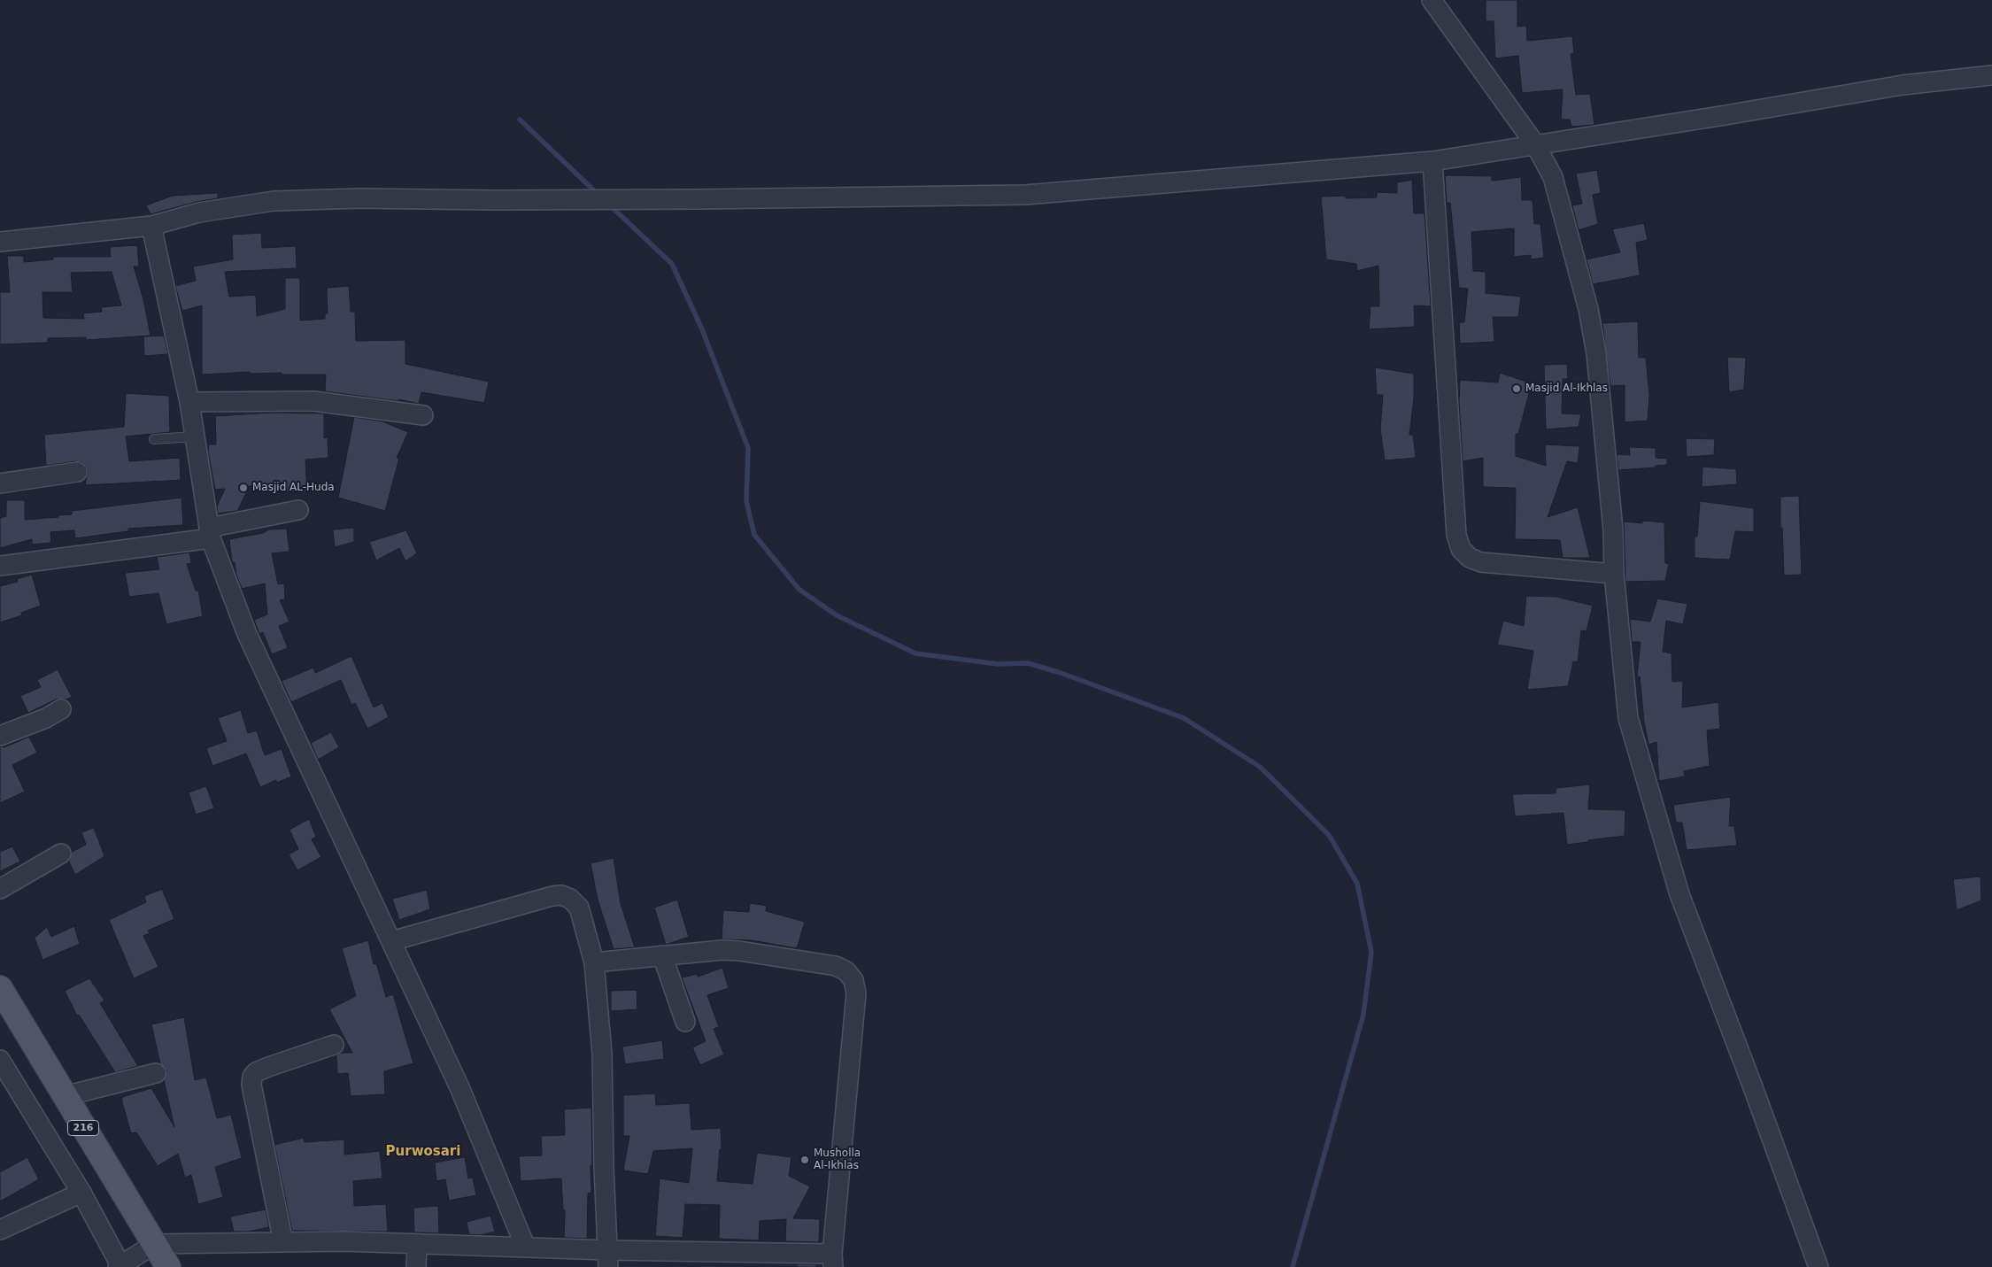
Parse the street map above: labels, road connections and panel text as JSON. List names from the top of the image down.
{
  "streets": {
    "main road": ["216"]
  },
  "districts": ["Purwosari"],
  "places": ["Masjid Al-Ikhlas", "Masjid AL-Huda", "Musholla Al-Ikhlas"]
}
